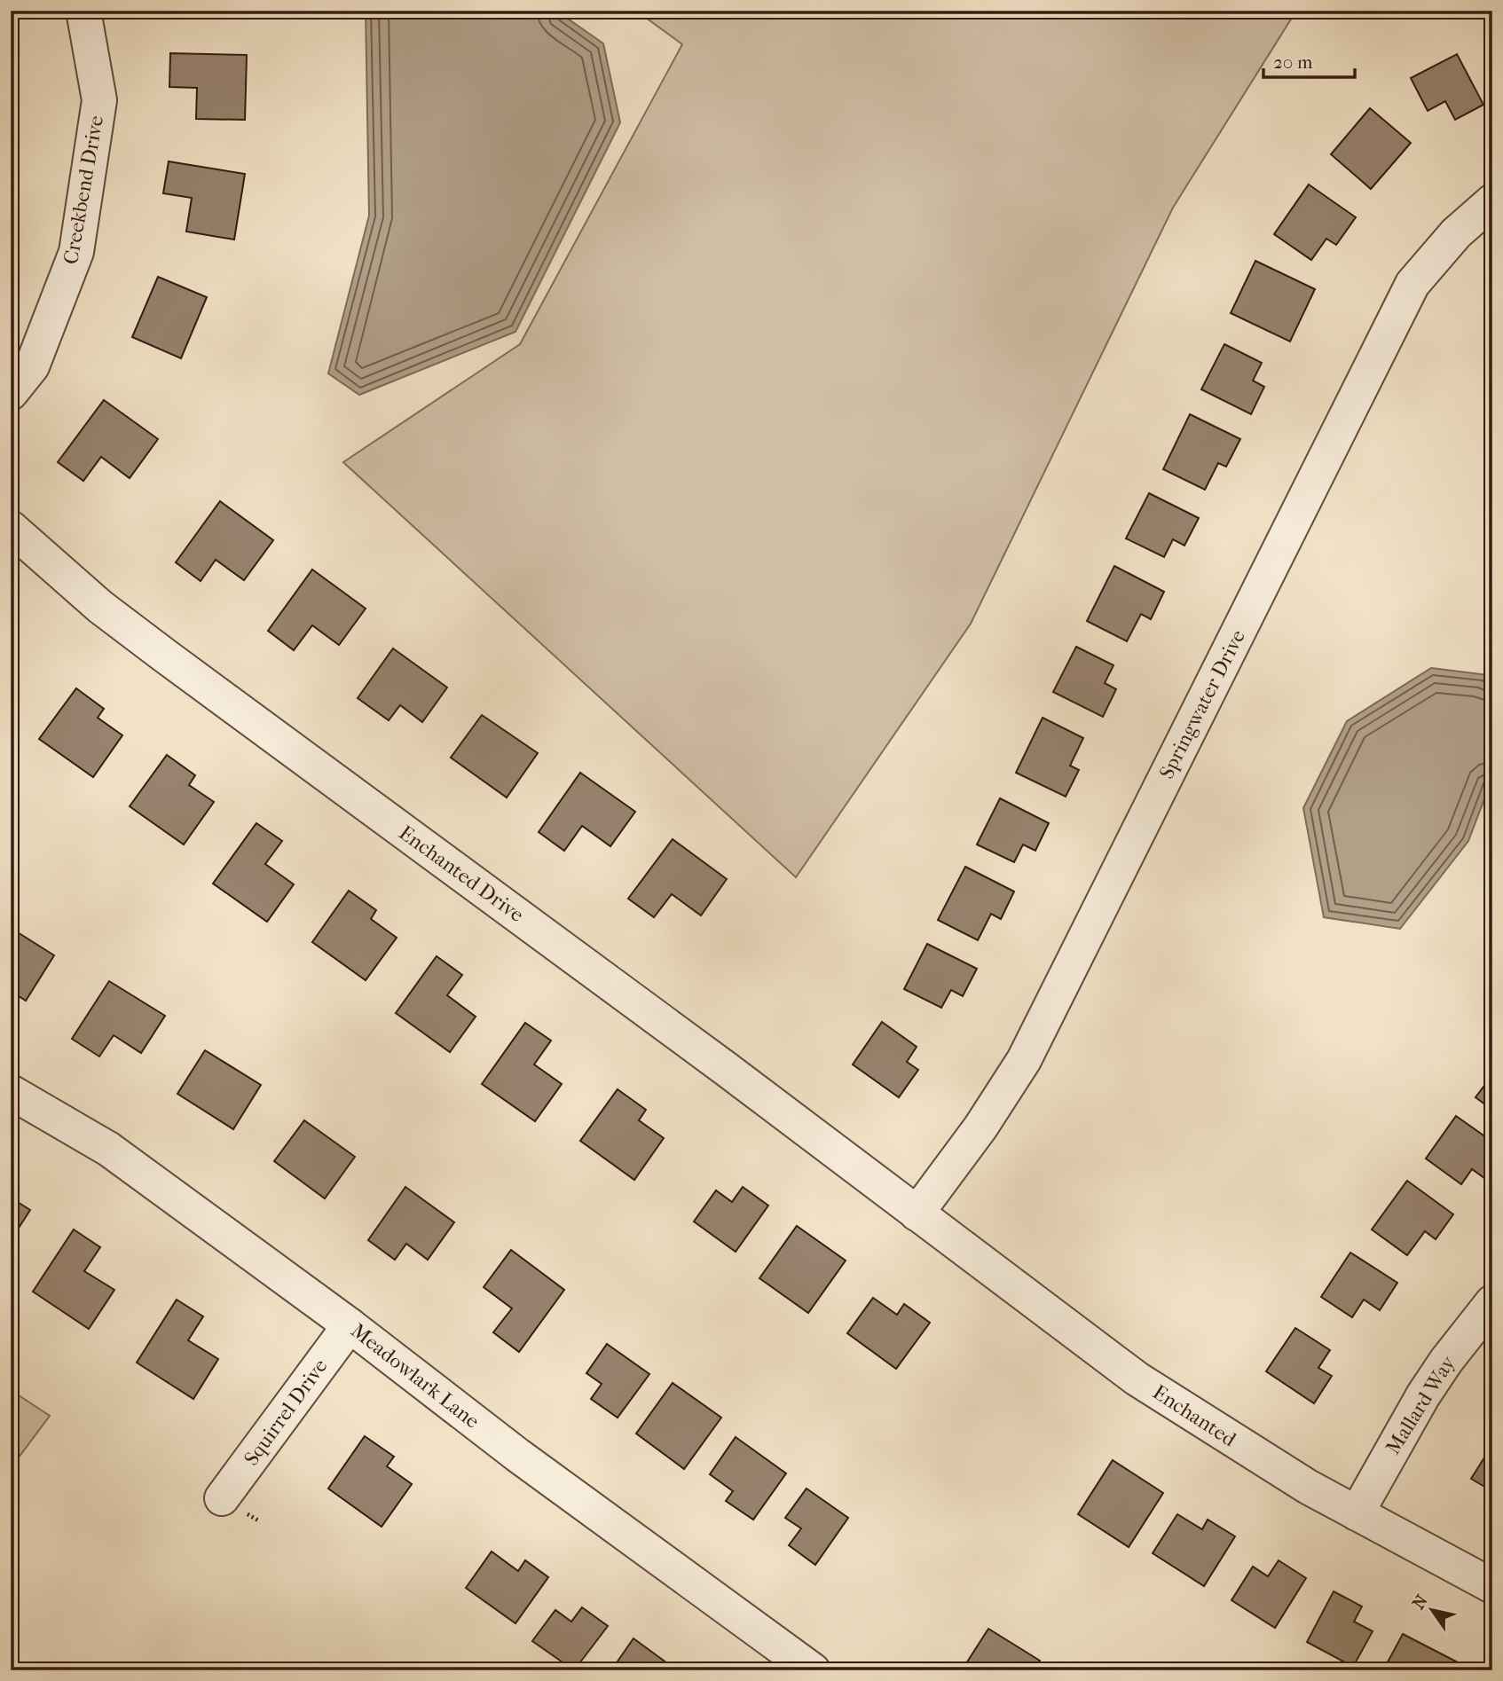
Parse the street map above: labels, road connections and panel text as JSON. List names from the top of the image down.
{
  "streets": {
    "street": [
      "Creekbend Drive",
      "Springwater Drive",
      "Enchanted Drive",
      "Meadowlark Lane",
      "Mallard Way",
      "Squirrel Drive",
      "Enchanted"
    ]
  },
  "crossings": [
    ["Springwater Drive", "Enchanted Drive"],
    ["Springwater Drive", "Enchanted"],
    ["Enchanted Drive", "Enchanted"],
    ["Meadowlark Lane", "Squirrel Drive"],
    ["Mallard Way", "Enchanted"]
  ],
  "scale_bar": "20 m",
  "north": "top left"
}
